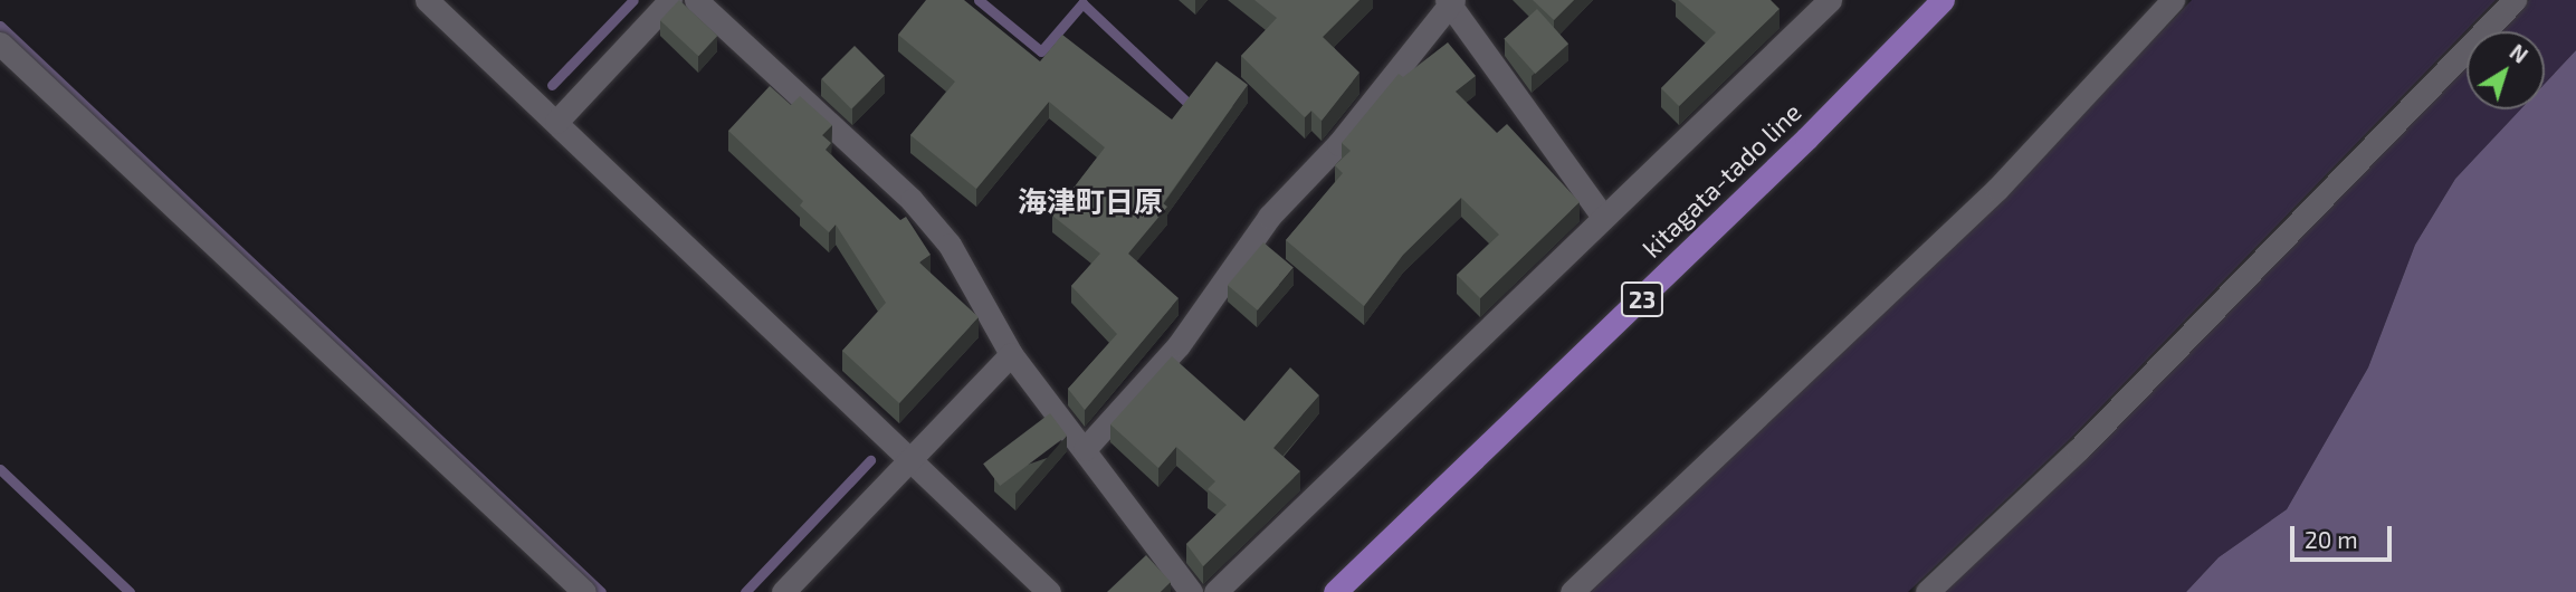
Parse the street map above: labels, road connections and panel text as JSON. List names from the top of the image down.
{
  "streets": {
    "main road": ["kitagata-tado line", "23"]
  },
  "districts": ["海津町日原"],
  "scale_bar": "20 m",
  "north": "top right"
}
